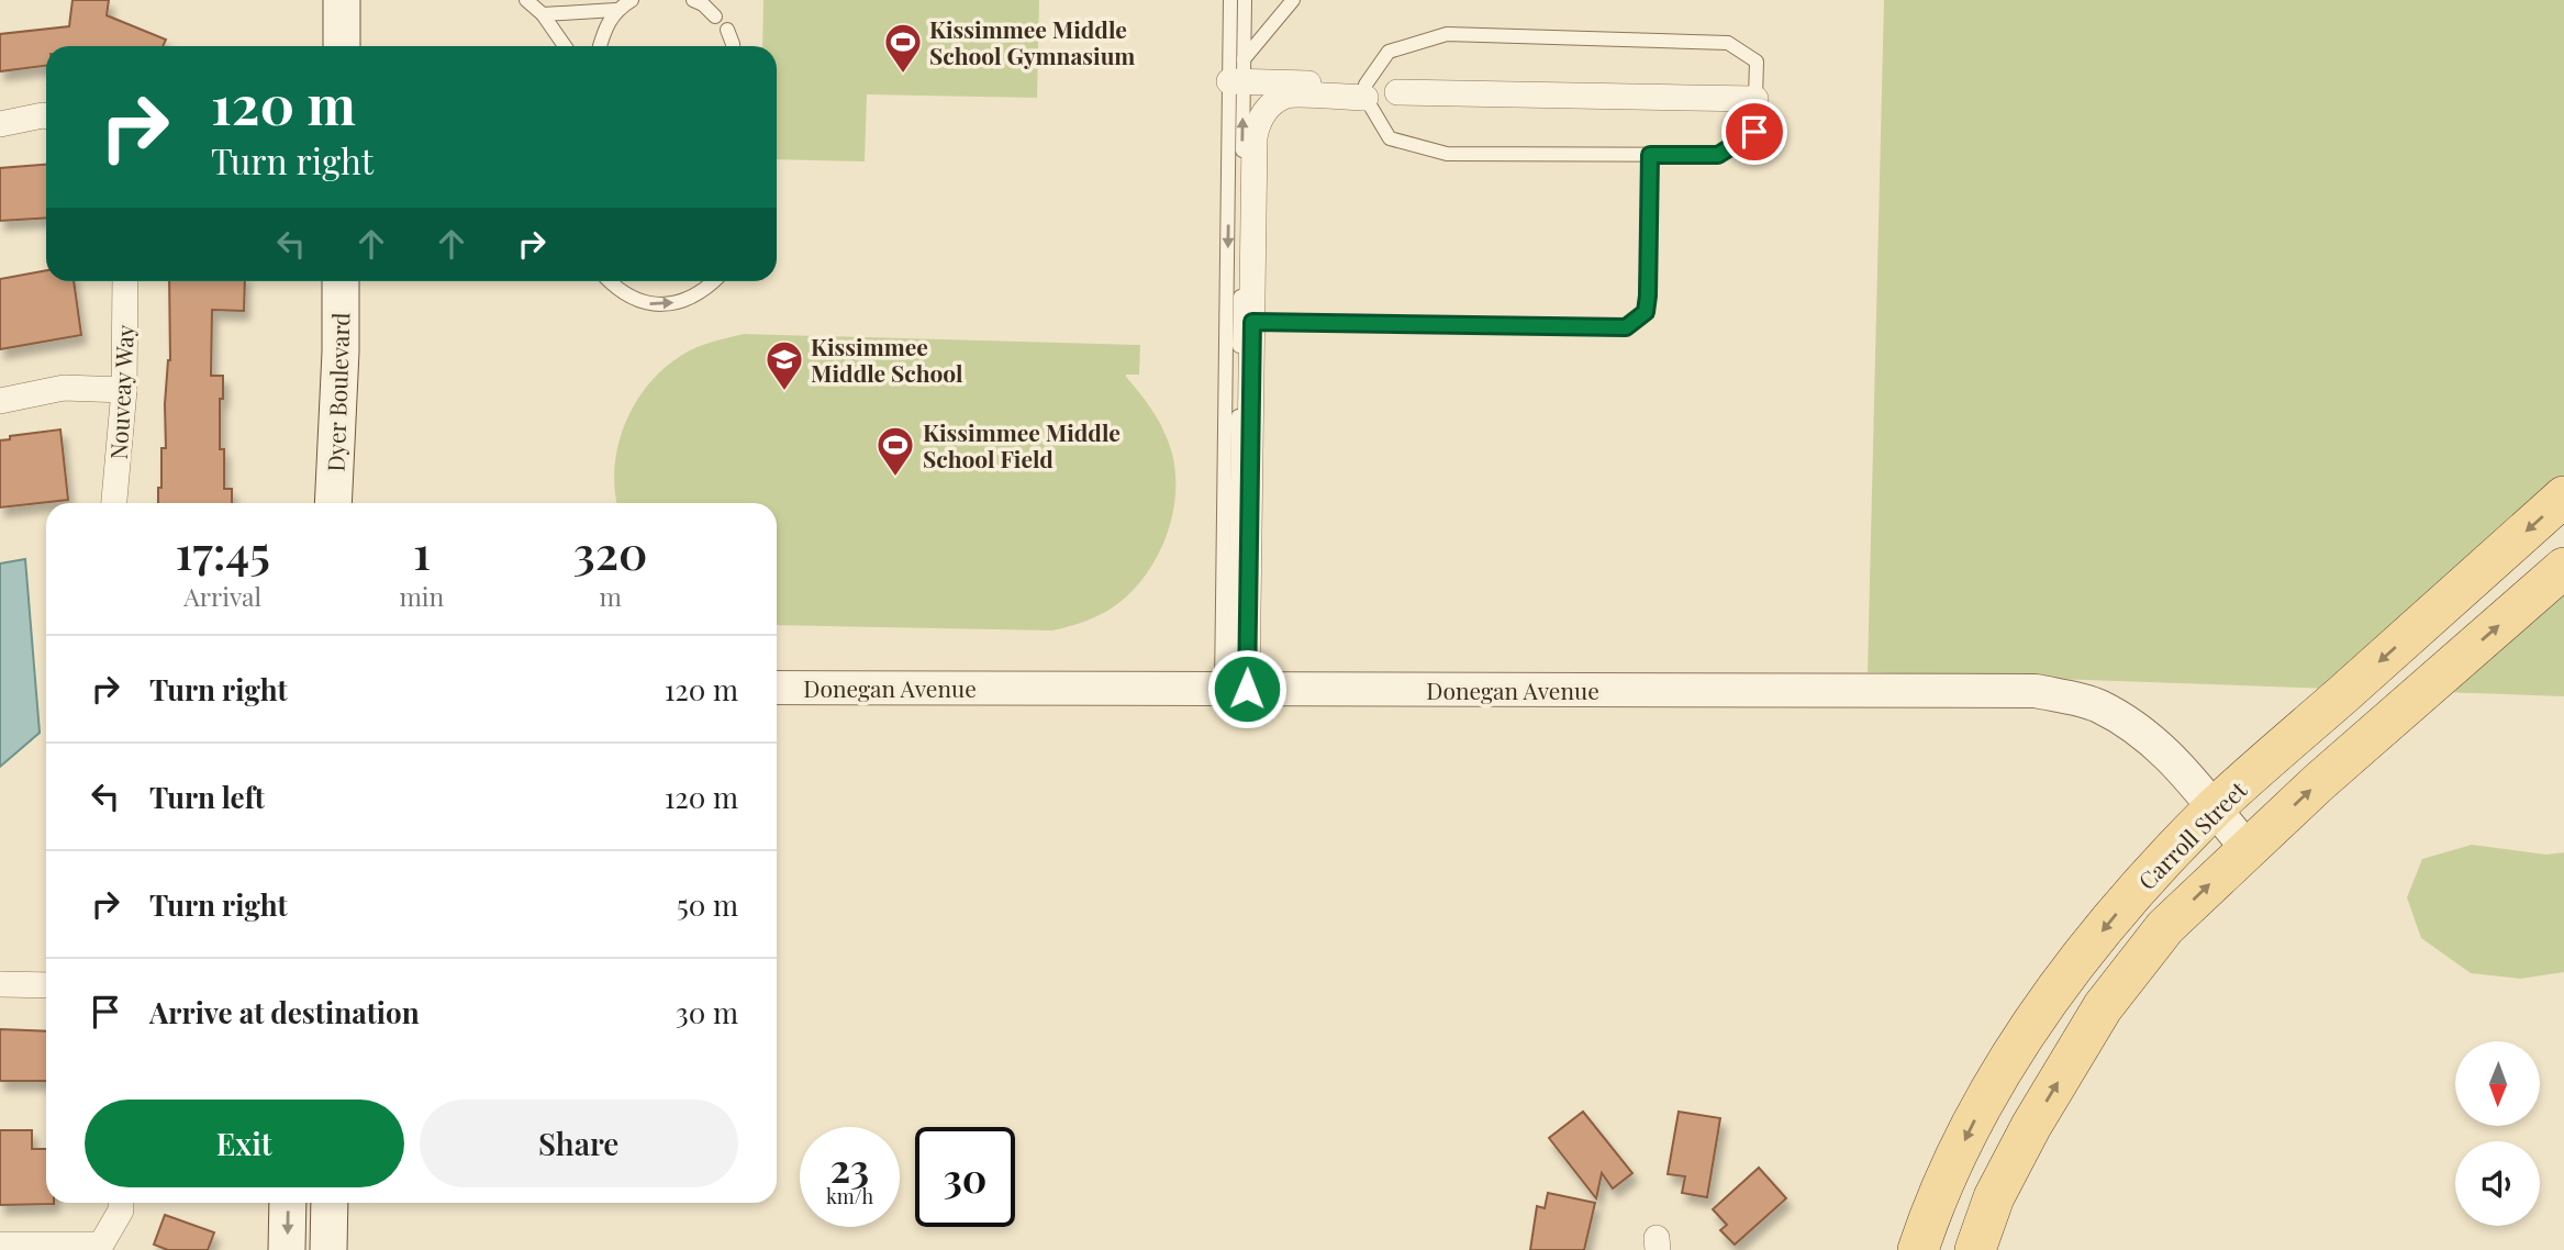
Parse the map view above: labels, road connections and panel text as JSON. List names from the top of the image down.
{
  "streets": {
    "main road": ["Dyer Boulevard", "Carroll Street"],
    "street": ["Nouveay Way", "Donegan Avenue"]
  },
  "crossings": [
    ["Donegan Avenue", "Carroll Street"]
  ],
  "places": {
    "sports": ["Kissimmee Middle School Gymnasium", "Kissimmee Middle School Field"],
    "school or university": ["Kissimmee Middle School"]
  },
  "north": "bottom",
  "page": {
    "turn": ["120 m", "Turn right"],
    "eta": [
      "17:45",
      "Arrival",
      "1",
      "min",
      "320",
      "m"
    ],
    "list": [
      {
        "name": "Turn right",
        "value": "120 m"
      },
      {
        "name": "Turn left",
        "value": "120 m"
      },
      {
        "name": "Turn right",
        "value": "50 m"
      },
      {
        "name": "Arrive at destination",
        "value": "30 m"
      }
    ],
    "buttons": ["Exit", "Share"],
    "speed": "23 km/h",
    "limit": "30"
  }
}
